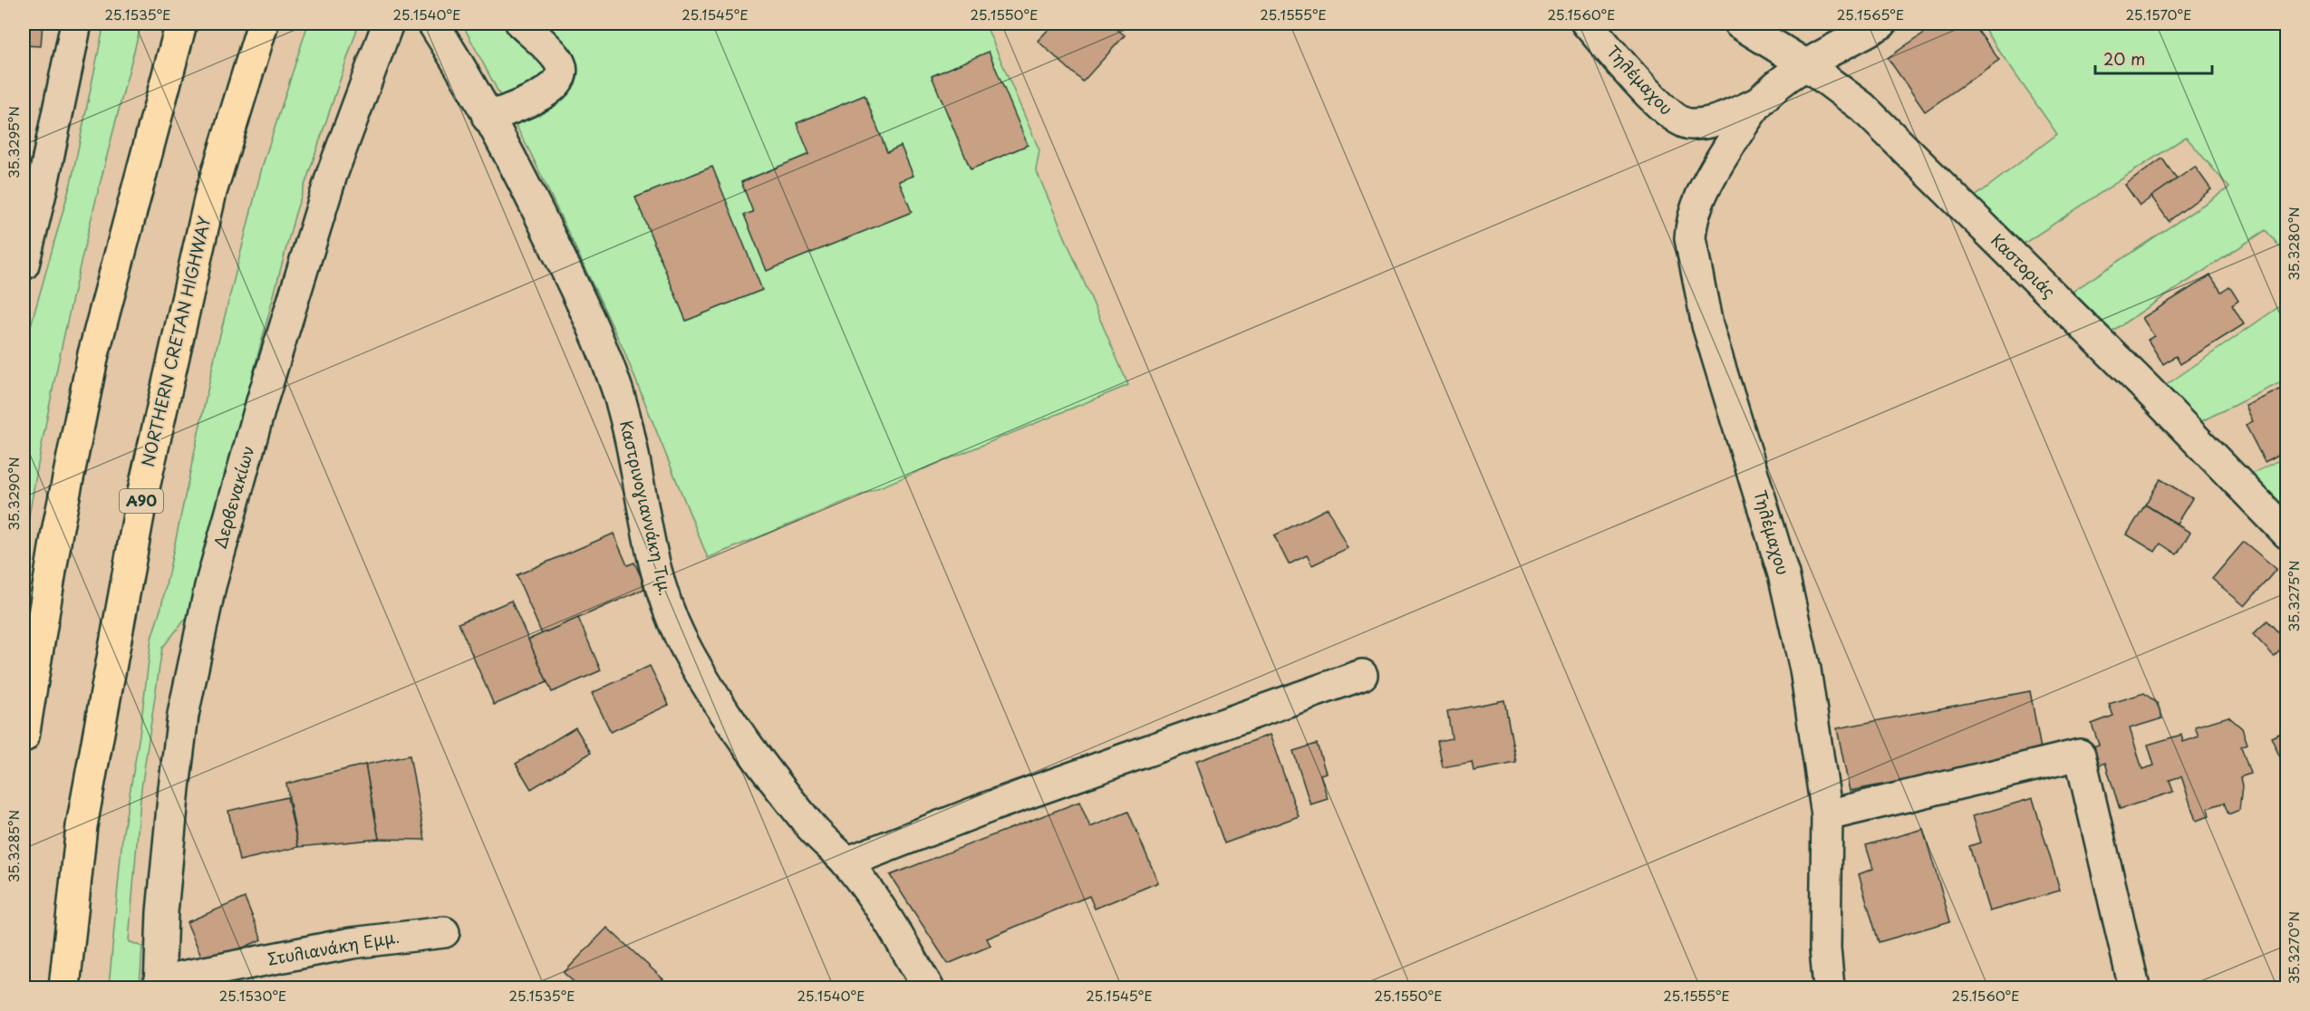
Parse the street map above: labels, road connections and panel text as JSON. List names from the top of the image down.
{
  "streets": {
    "highway": ["NORTHERN CRETAN HIGHWAY", "Α90"],
    "street": [
      "Τηλέμαχου",
      "Καστοριάς",
      "Δερβενακίων",
      "Καστρινογιαννάκη Τιμ.",
      "Στυλιανάκη Εμμ."
    ]
  },
  "crossings": [
    ["Τηλέμαχου", "Καστοριάς"],
    ["Δερβενακίων", "Στυλιανάκη Εμμ."]
  ],
  "scale_bar": "20 m",
  "coordinates": [
    "25.1535°E",
    "25.1540°E",
    "25.1545°E",
    "25.1550°E",
    "25.1555°E",
    "25.1560°E",
    "25.1565°E",
    "25.1570°E",
    "35.3295°N",
    "35.3280°N",
    "35.3290°N",
    "35.3275°N",
    "35.3285°N",
    "35.3270°N",
    "25.1530°E"
  ]
}
